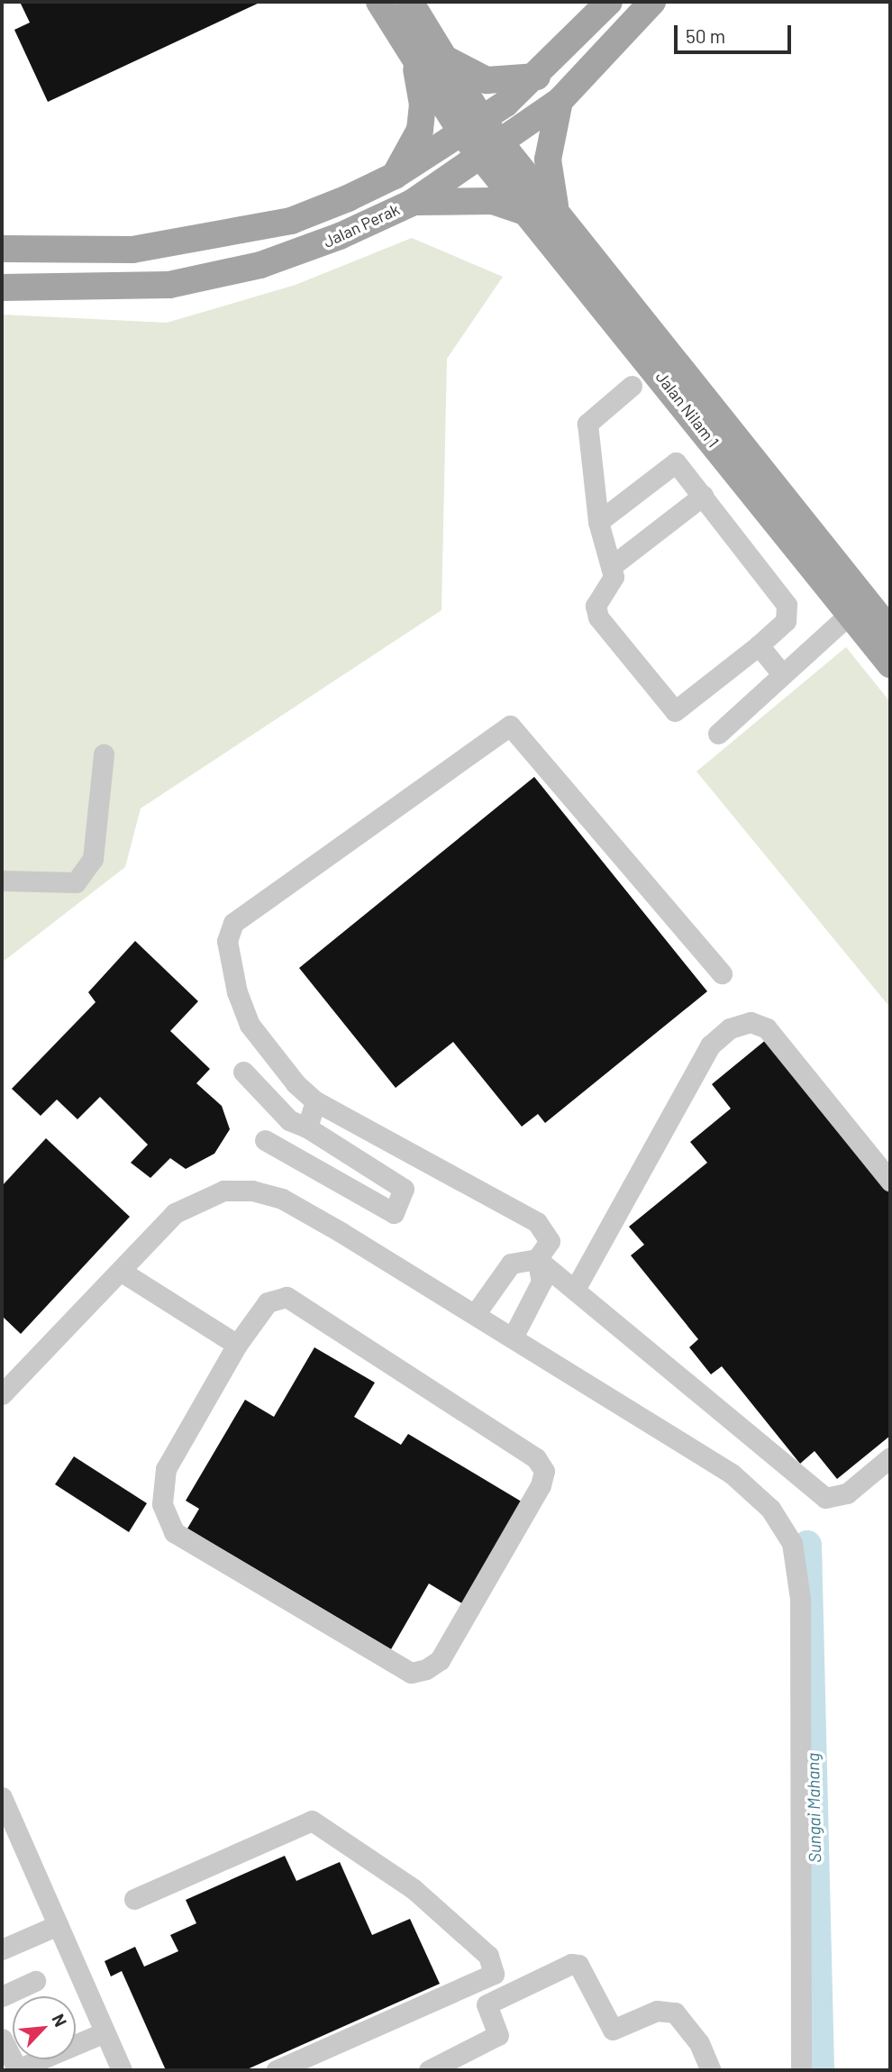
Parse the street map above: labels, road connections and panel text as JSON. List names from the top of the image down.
{
  "streets": {
    "main road": ["Jalan Perak", "Jalan Nilam 1"]
  },
  "crossings": [
    ["Jalan Perak", "Jalan Nilam 1"]
  ],
  "water": ["Sungai Mahang"],
  "scale_bar": "50 m",
  "north": "top right"
}
